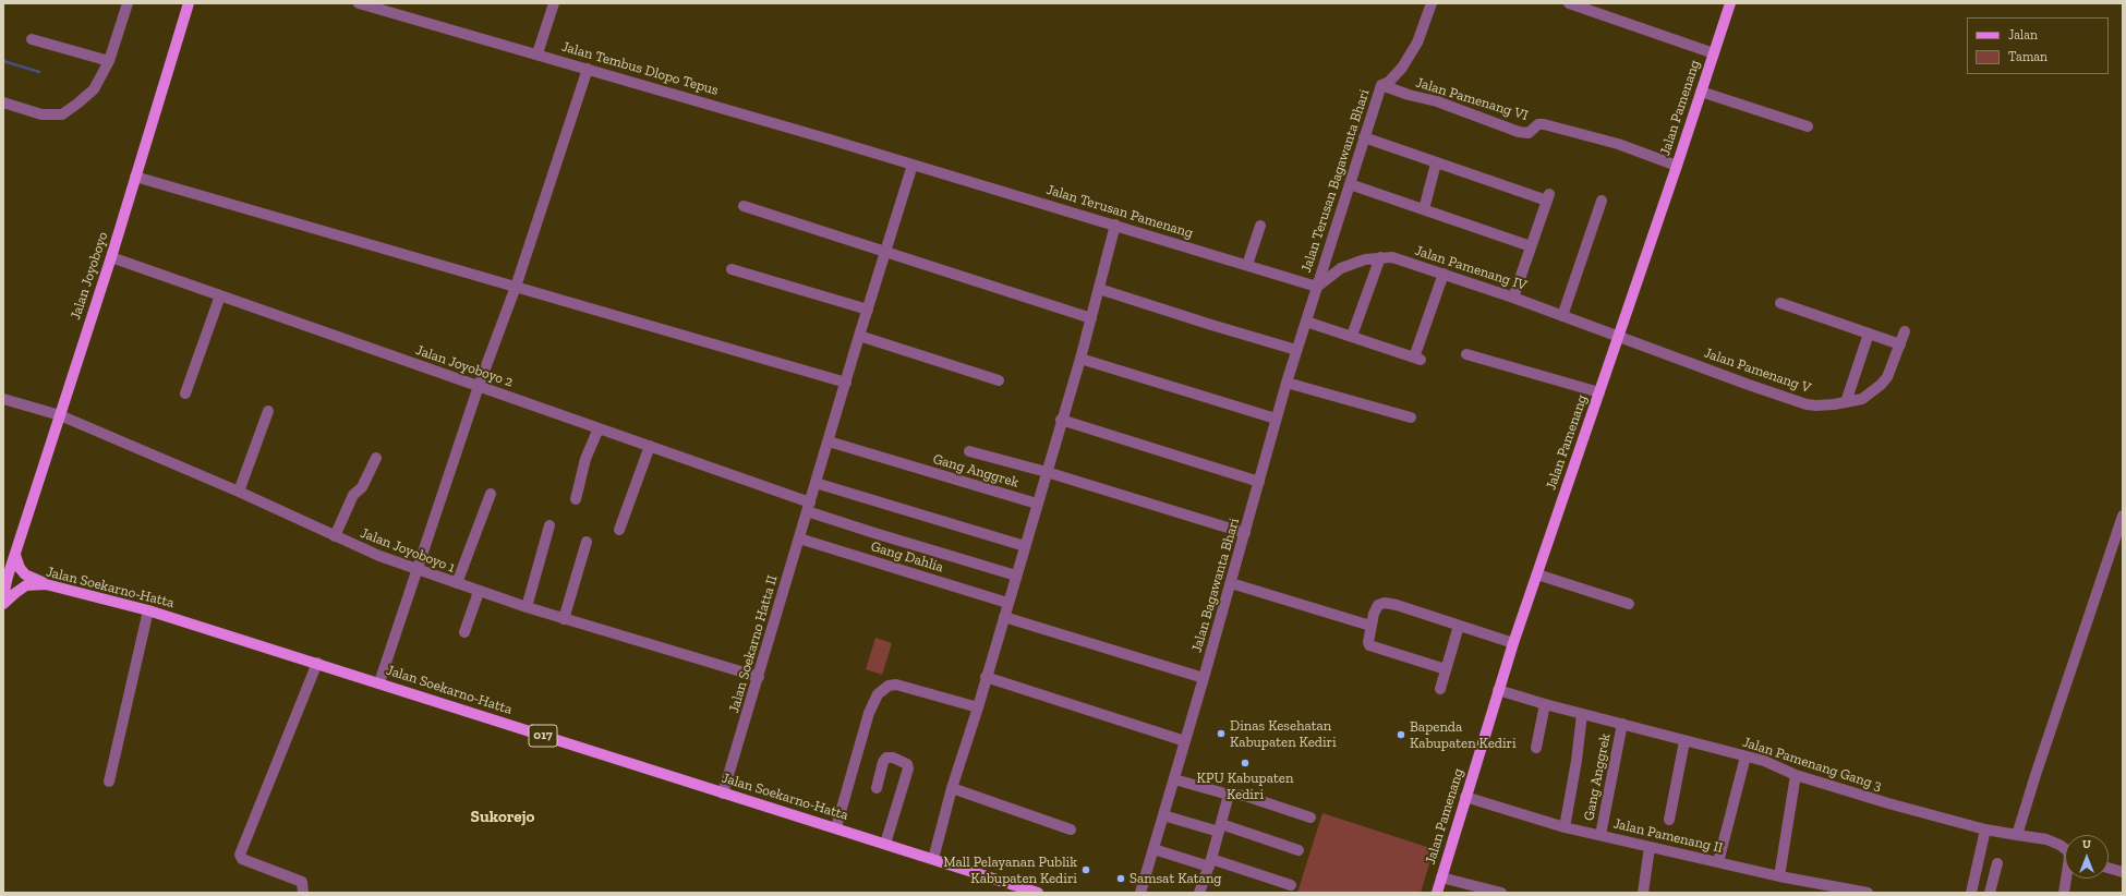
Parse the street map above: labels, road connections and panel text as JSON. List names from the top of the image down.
{
  "streets": {
    "main road": [
      "Jalan Pamenang",
      "Jalan Joyoboyo",
      "Jalan Soekarno-Hatta",
      "017"
    ],
    "street": [
      "Jalan Tembus Dlopo Tepus",
      "Jalan Pamenang VI",
      "Jalan Terusan Bagawanta Bhari",
      "Jalan Terusan Pamenang",
      "Jalan Pamenang IV",
      "Jalan Joyoboyo 2",
      "Jalan Pamenang V",
      "Gang Anggrek",
      "Jalan Joyoboyo 1",
      "Gang Dahlia",
      "Jalan Bagawanta Bhari",
      "Jalan Soekarno Hatta II",
      "Jalan Pamenang Gang 3",
      "Jalan Pamenang II"
    ]
  },
  "crossings": [
    ["Jalan Tembus Dlopo Tepus", "Jalan Terusan Pamenang"],
    ["Jalan Tembus Dlopo Tepus", "Jalan Soekarno Hatta II"],
    ["Jalan Pamenang VI", "Jalan Pamenang"],
    ["Jalan Pamenang VI", "Jalan Terusan Bagawanta Bhari"],
    ["Jalan Pamenang", "Jalan Pamenang IV"],
    ["Jalan Pamenang", "Jalan Pamenang V"],
    ["Jalan Pamenang", "Jalan Pamenang Gang 3"],
    ["Jalan Pamenang", "Jalan Pamenang II"],
    ["Jalan Terusan Bagawanta Bhari", "Jalan Terusan Pamenang"],
    ["Jalan Terusan Bagawanta Bhari", "Jalan Pamenang IV"],
    ["Jalan Terusan Bagawanta Bhari", "Jalan Bagawanta Bhari"],
    ["Jalan Terusan Pamenang", "Jalan Pamenang IV"],
    ["Jalan Terusan Pamenang", "Jalan Bagawanta Bhari"],
    ["Jalan Terusan Pamenang", "Jalan Soekarno Hatta II"],
    ["Jalan Pamenang IV", "Jalan Pamenang V"],
    ["Jalan Pamenang IV", "Jalan Bagawanta Bhari"],
    ["Jalan Joyoboyo", "Jalan Joyoboyo 2"],
    ["Jalan Joyoboyo", "Jalan Joyoboyo 1"],
    ["Jalan Joyoboyo 2", "Jalan Soekarno Hatta II"],
    ["Gang Anggrek", "Jalan Soekarno Hatta II"],
    ["Gang Anggrek", "Jalan Pamenang Gang 3"],
    ["Gang Anggrek", "Jalan Pamenang II"],
    ["Jalan Joyoboyo 1", "Jalan Soekarno Hatta II"],
    ["Gang Dahlia", "Jalan Soekarno Hatta II"],
    ["Jalan Soekarno-Hatta", "Jalan Soekarno Hatta II"]
  ],
  "districts": ["Sukorejo"],
  "places": [
    "Dinas Kesehatan Kabupaten Kediri",
    "Bapenda Kabupaten Kediri",
    "KPU Kabupaten Kediri",
    "Mall Pelayanan Publik Kabupaten Kediri",
    "Samsat Katang"
  ],
  "legend": ["Jalan", "Taman"],
  "north": "top"
}
